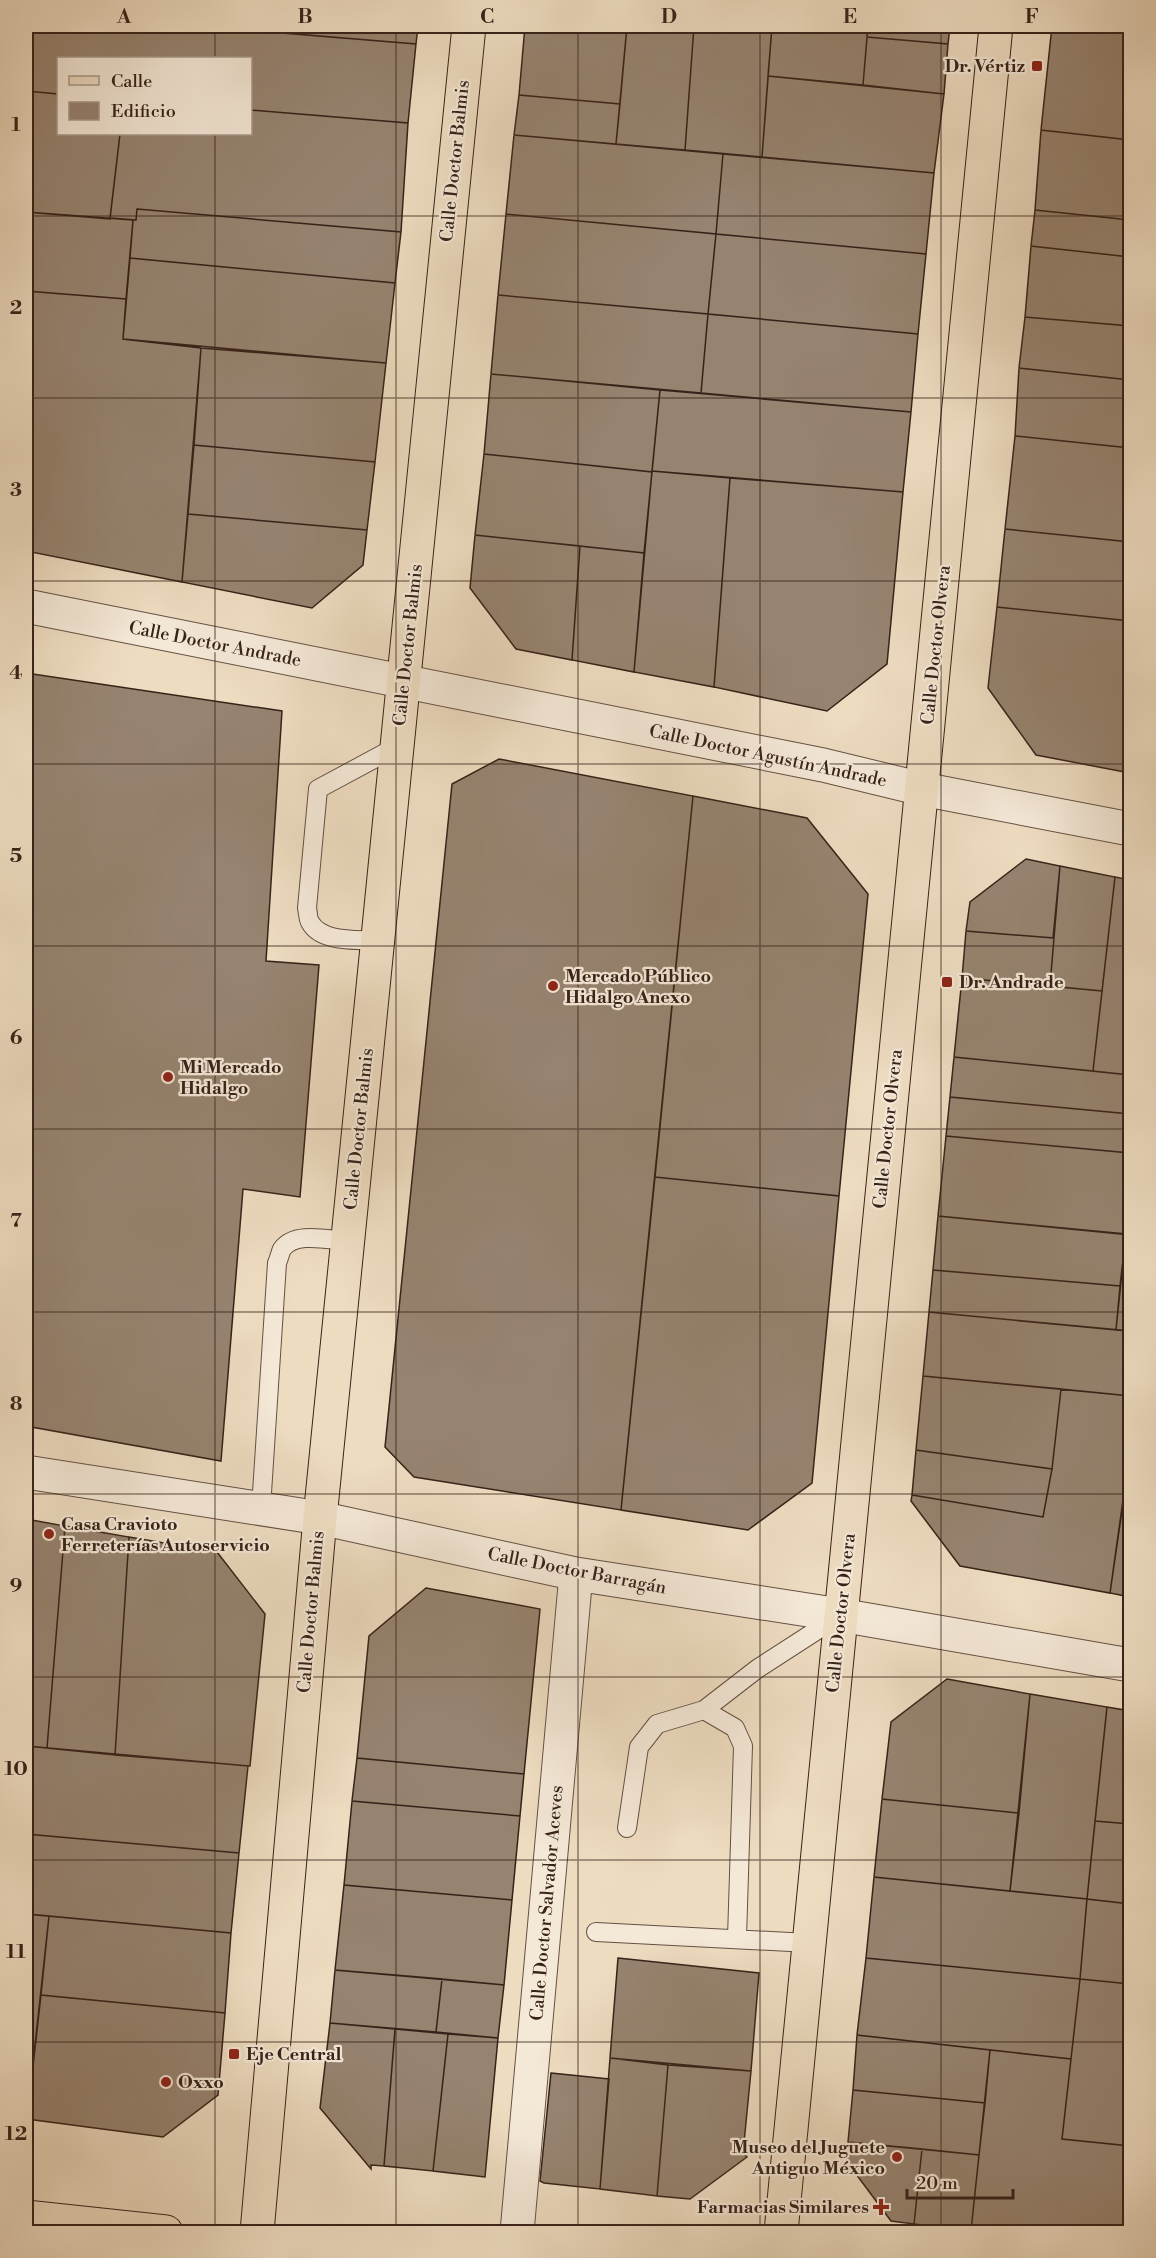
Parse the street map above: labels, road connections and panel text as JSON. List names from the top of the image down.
{
  "streets": {
    "main road": ["Calle Doctor Balmis", "Calle Doctor Olvera"],
    "street": [
      "Calle Doctor Andrade",
      "Calle Doctor Agustín Andrade",
      "Calle Doctor Barragán",
      "Calle Doctor Salvador Aceves"
    ]
  },
  "crossings": [
    ["Calle Doctor Balmis", "Calle Doctor Andrade"],
    ["Calle Doctor Balmis", "Calle Doctor Agustín Andrade"],
    ["Calle Doctor Balmis", "Calle Doctor Barragán"],
    ["Calle Doctor Andrade", "Calle Doctor Agustín Andrade"],
    ["Calle Doctor Olvera", "Calle Doctor Agustín Andrade"],
    ["Calle Doctor Olvera", "Calle Doctor Barragán"],
    ["Calle Doctor Barragán", "Calle Doctor Salvador Aceves"]
  ],
  "places": {
    "transit": ["Dr. Vértiz", "Dr. Andrade", "Eje Central"],
    "other": [
      "Mercado Público Hidalgo Anexo",
      "Mi Mercado Hidalgo",
      "Casa Cravioto Ferreterías Autoservicio",
      "Oxxo",
      "Museo del Juguete Antiguo México"
    ],
    "health": ["Farmacias Similares"]
  },
  "legend": ["Calle", "Edificio"],
  "scale_bar": "20 m",
  "grid": {
    "columns": [
      "A",
      "B",
      "C",
      "D",
      "E",
      "F"
    ],
    "rows": [
      "1",
      "2",
      "3",
      "4",
      "5",
      "6",
      "7",
      "8",
      "9",
      "10",
      "11",
      "12"
    ]
  }
}
